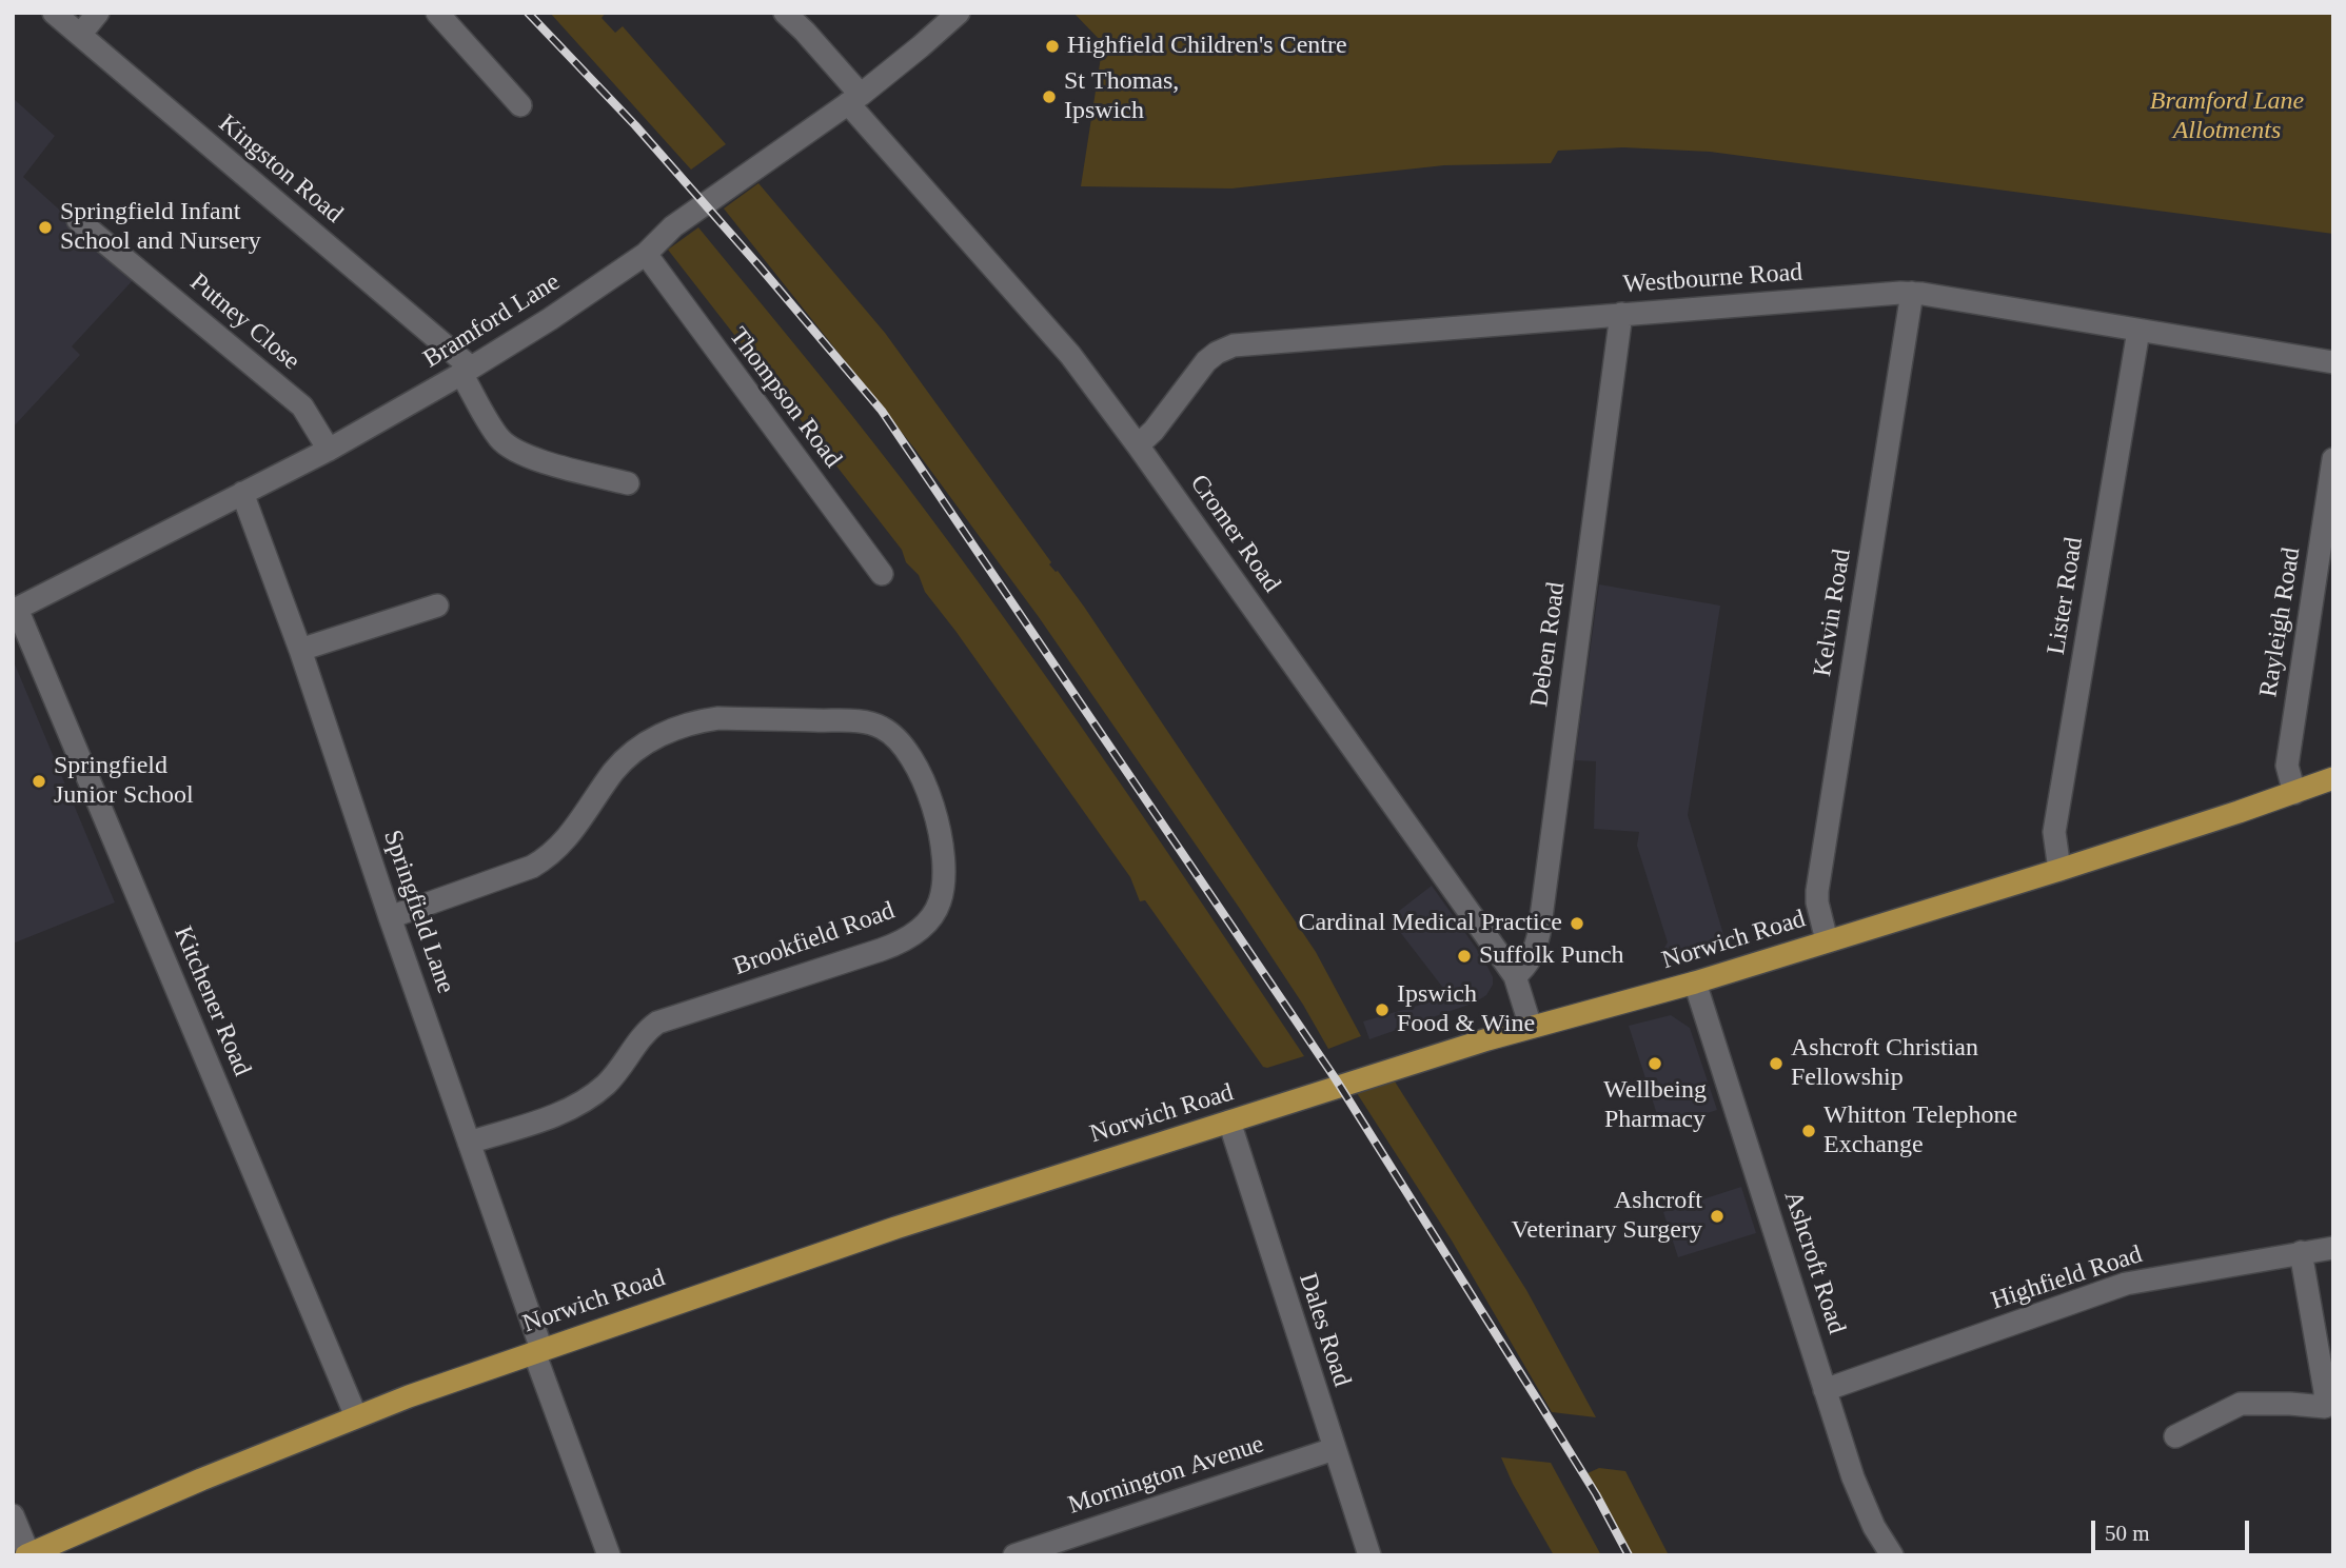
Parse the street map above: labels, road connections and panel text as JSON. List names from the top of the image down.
{
  "streets": {
    "main road": ["Norwich Road"],
    "street": [
      "Kingston Road",
      "Westbourne Road",
      "Bramford Lane",
      "Putney Close",
      "Thompson Road",
      "Cromer Road",
      "Lister Road",
      "Kelvin Road",
      "Rayleigh Road",
      "Deben Road",
      "Springfield Lane",
      "Brookfield Road",
      "Kitchener Road",
      "Ashcroft Road",
      "Highfield Road",
      "Dales Road",
      "Mornington Avenue"
    ]
  },
  "crossings": [
    ["Kingston Road", "Bramford Lane"],
    ["Westbourne Road", "Cromer Road"],
    ["Westbourne Road", "Lister Road"],
    ["Westbourne Road", "Kelvin Road"],
    ["Westbourne Road", "Deben Road"],
    ["Bramford Lane", "Putney Close"],
    ["Bramford Lane", "Thompson Road"],
    ["Bramford Lane", "Cromer Road"],
    ["Bramford Lane", "Springfield Lane"],
    ["Bramford Lane", "Kitchener Road"],
    ["Cromer Road", "Deben Road"],
    ["Cromer Road", "Norwich Road"],
    ["Lister Road", "Norwich Road"],
    ["Kelvin Road", "Norwich Road"],
    ["Rayleigh Road", "Norwich Road"],
    ["Springfield Lane", "Brookfield Road"],
    ["Springfield Lane", "Norwich Road"],
    ["Norwich Road", "Kitchener Road"],
    ["Norwich Road", "Ashcroft Road"],
    ["Norwich Road", "Dales Road"],
    ["Ashcroft Road", "Highfield Road"],
    ["Dales Road", "Mornington Avenue"]
  ],
  "parks": ["Bramford Lane Allotments"],
  "places": [
    "Highfield Children's Centre",
    "St Thomas, Ipswich",
    "Springfield Infant School and Nursery",
    "Springfield Junior School",
    "Cardinal Medical Practice",
    "Suffolk Punch",
    "Ipswich Food & Wine",
    "Wellbeing Pharmacy",
    "Ashcroft Christian Fellowship",
    "Whitton Telephone Exchange",
    "Ashcroft Veterinary Surgery"
  ],
  "scale_bar": "50 m"
}
